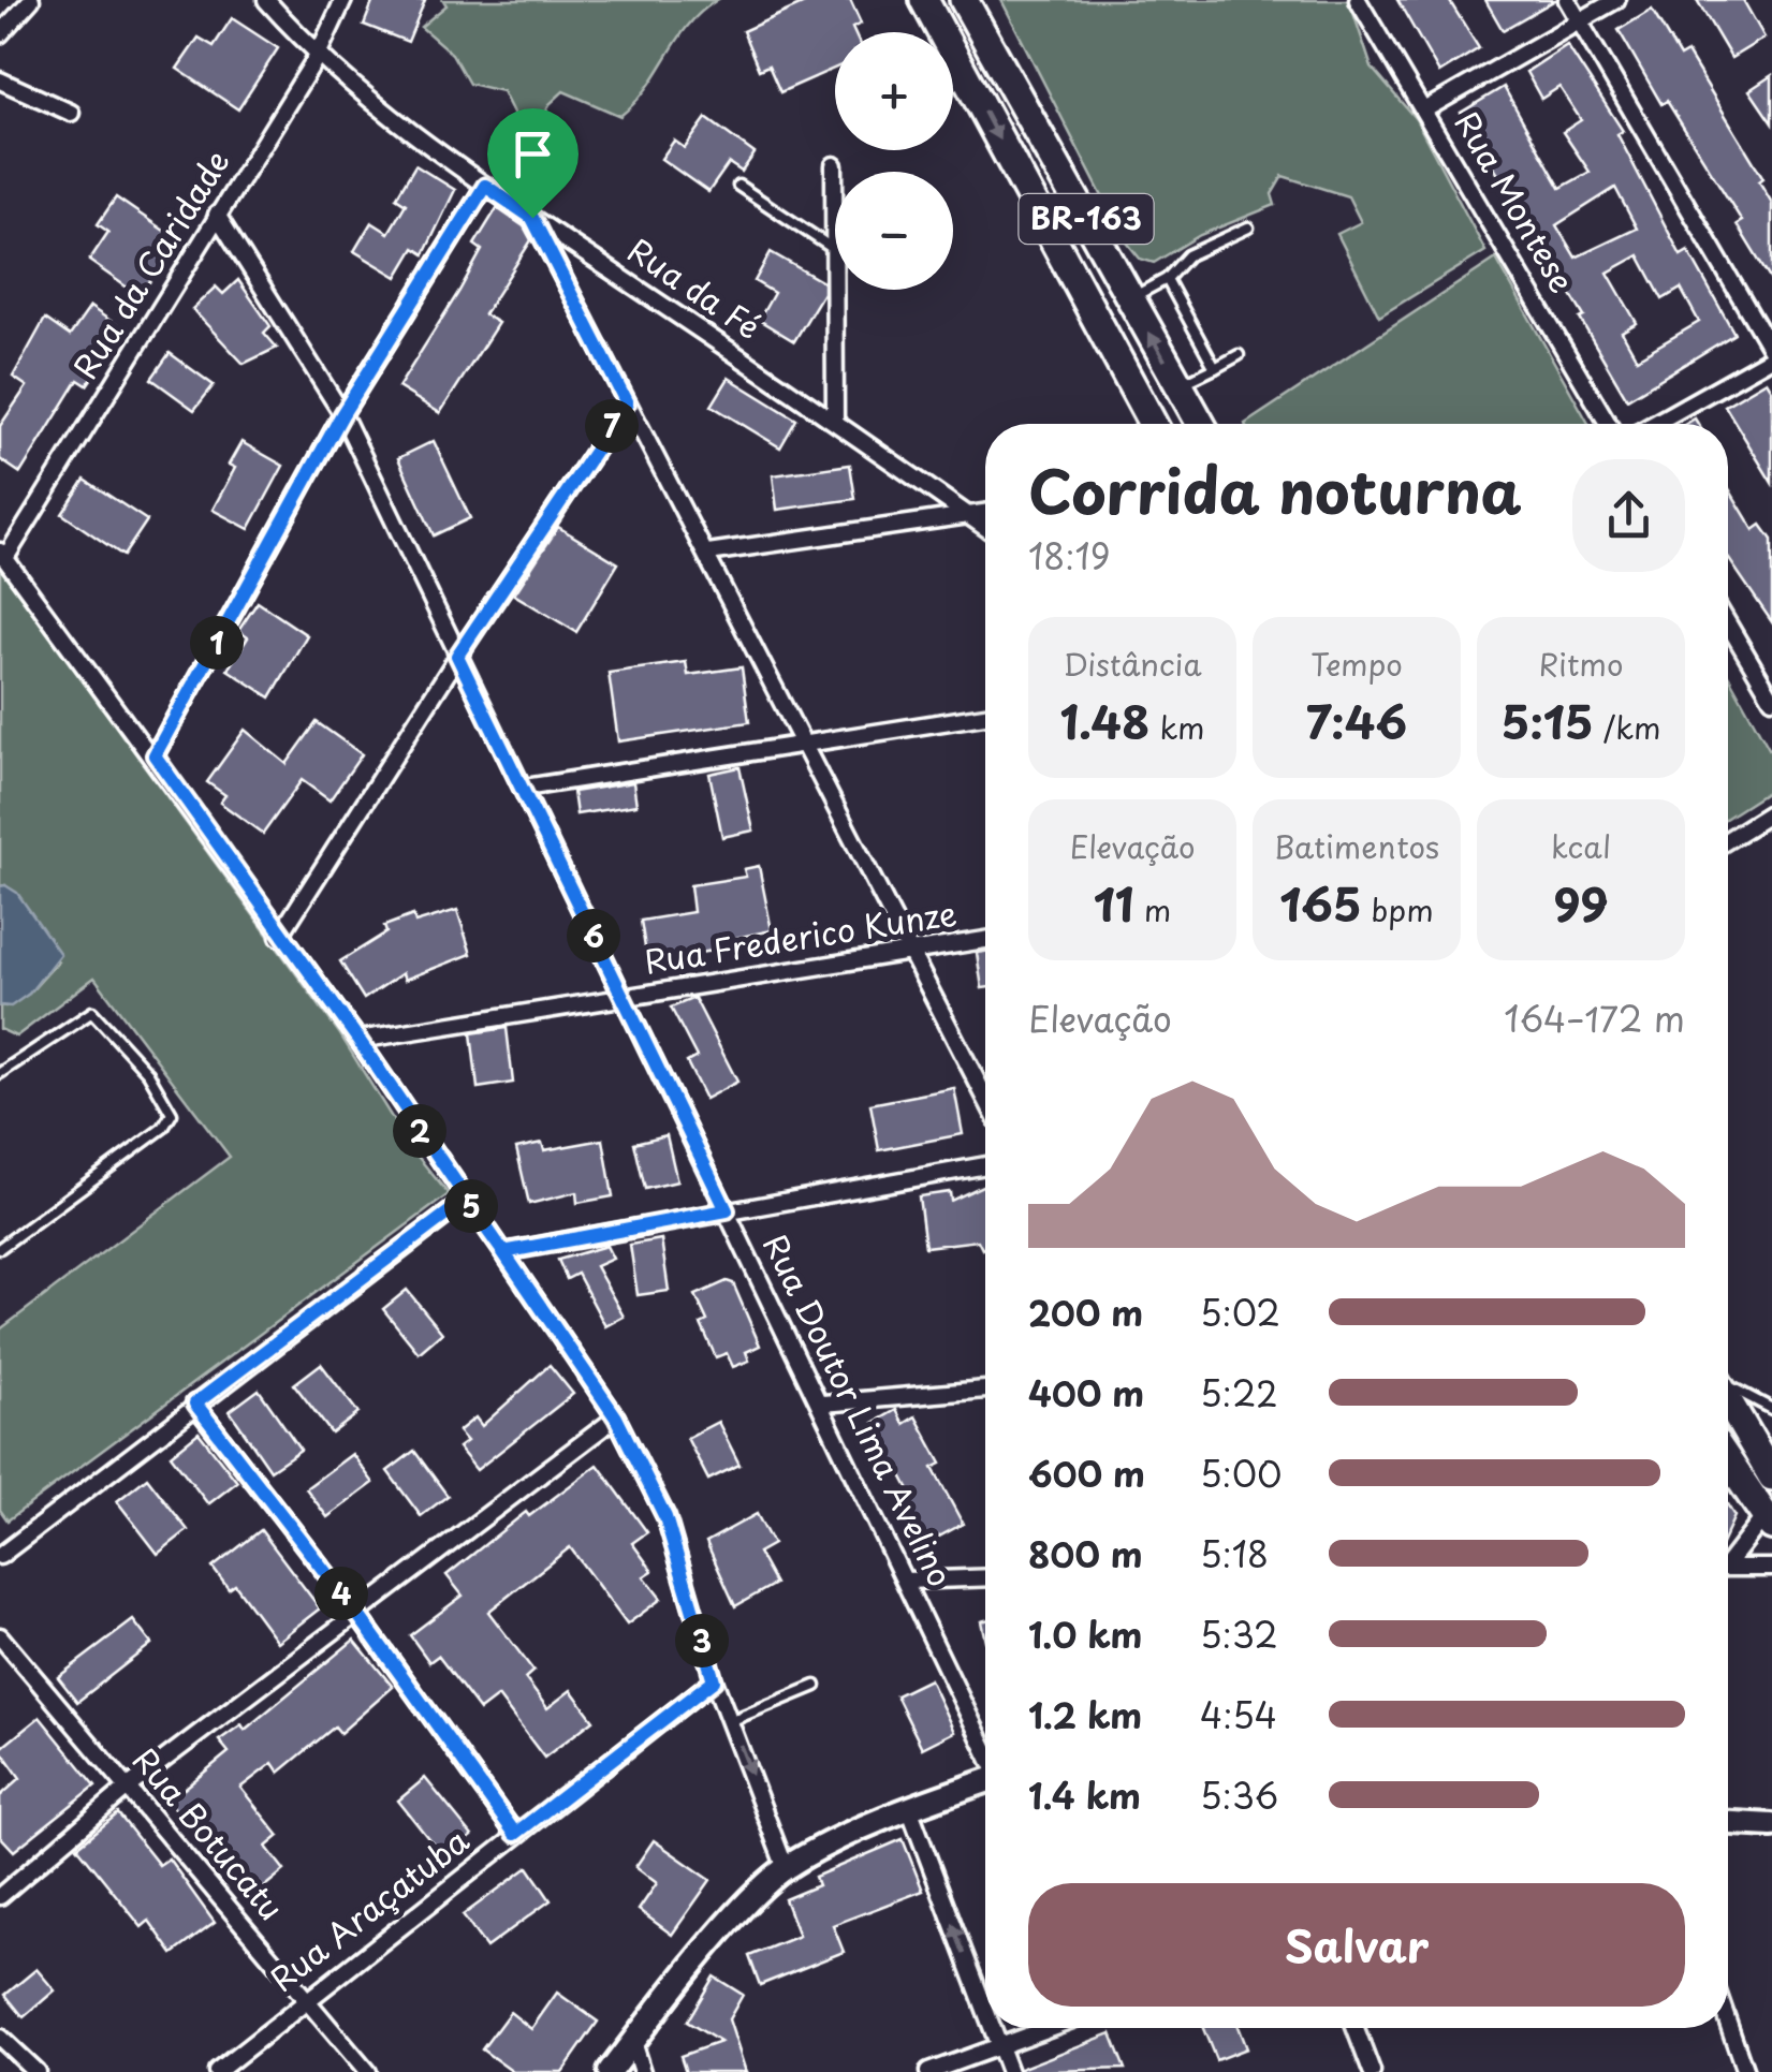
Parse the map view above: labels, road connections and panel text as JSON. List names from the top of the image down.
{
  "streets": {
    "highway": ["BR-163"],
    "street": [
      "Rua Montese",
      "Rua da Caridade",
      "Rua da Fé",
      "Rua Frederico Kunze",
      "Rua Doutor Lima Avelino",
      "Rua Botucatu",
      "Rua Araçatuba"
    ]
  },
  "crossings": [
    ["Rua da Caridade", "Rua da Fé"],
    ["Rua da Caridade", "Rua Doutor Lima Avelino"],
    ["Rua Frederico Kunze", "Rua Doutor Lima Avelino"],
    ["Rua Botucatu", "Rua Araçatuba"]
  ],
  "page": {
    "map_buttons": ["+", "−"],
    "pins": [
      "7",
      "1",
      "6",
      "2",
      "5",
      "4",
      "3"
    ],
    "heading": ["Corrida noturna", "18:19"],
    "stats": [
      ["Distância", "1.48 km"],
      ["Tempo", "7:46"],
      ["Ritmo", "5:15 /km"],
      ["Elevação", "11 m"],
      ["Batimentos", "165 bpm"],
      ["kcal", "99"]
    ],
    "chart": ["Elevação", "164–172 m"],
    "list": [
      {
        "name": "200 m",
        "note": "5:02"
      },
      {
        "name": "400 m",
        "note": "5:22"
      },
      {
        "name": "600 m",
        "note": "5:00"
      },
      {
        "name": "800 m",
        "note": "5:18"
      },
      {
        "name": "1.0 km",
        "note": "5:32"
      },
      {
        "name": "1.2 km",
        "note": "4:54"
      },
      {
        "name": "1.4 km",
        "note": "5:36"
      }
    ],
    "buttons": "Salvar"
  }
}
